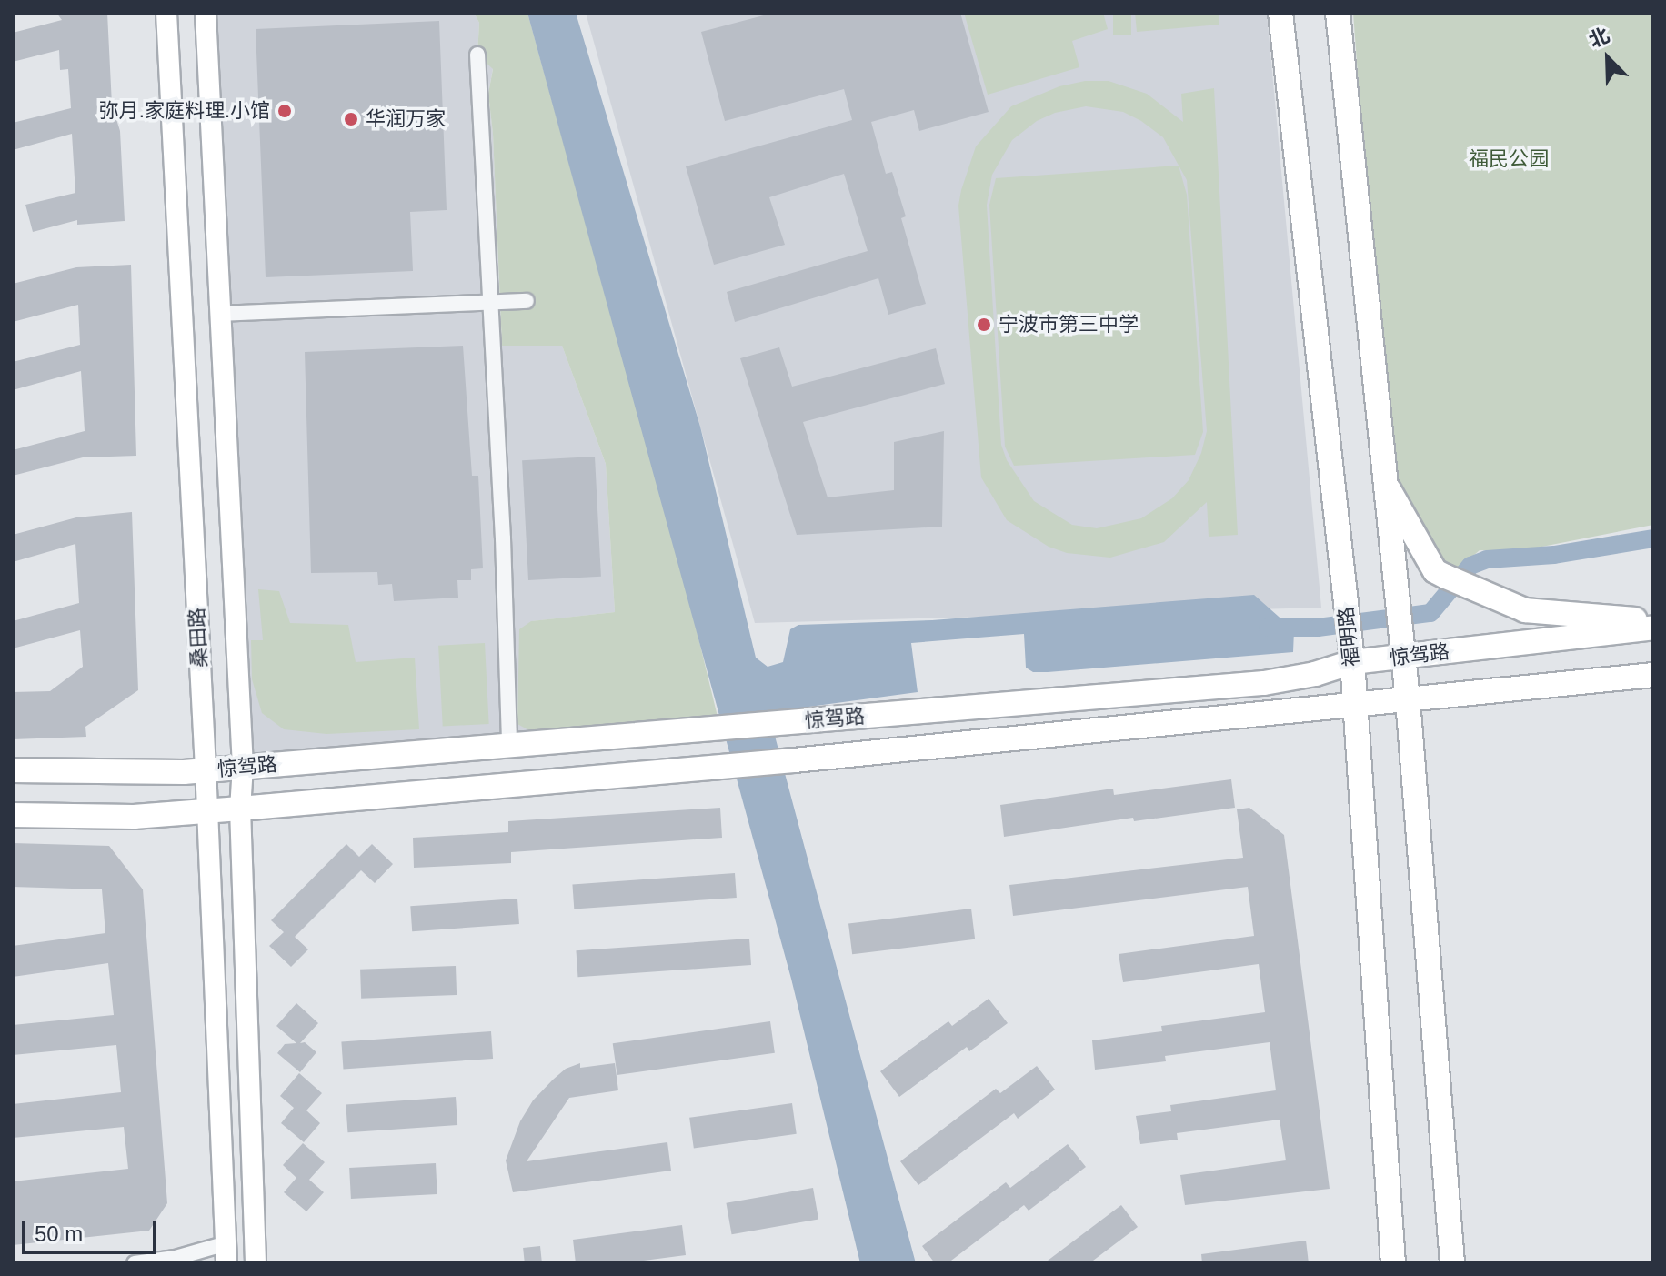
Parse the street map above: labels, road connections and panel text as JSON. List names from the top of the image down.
{
  "streets": {
    "main road": ["福明路", "桑田路", "惊驾路"]
  },
  "crossings": [
    ["福明路", "惊驾路"],
    ["桑田路", "惊驾路"]
  ],
  "parks": ["福民公园"],
  "places": ["弥月.家庭料理.小馆", "华润万家", "宁波市第三中学"],
  "scale_bar": "50 m",
  "north": "top left"
}
